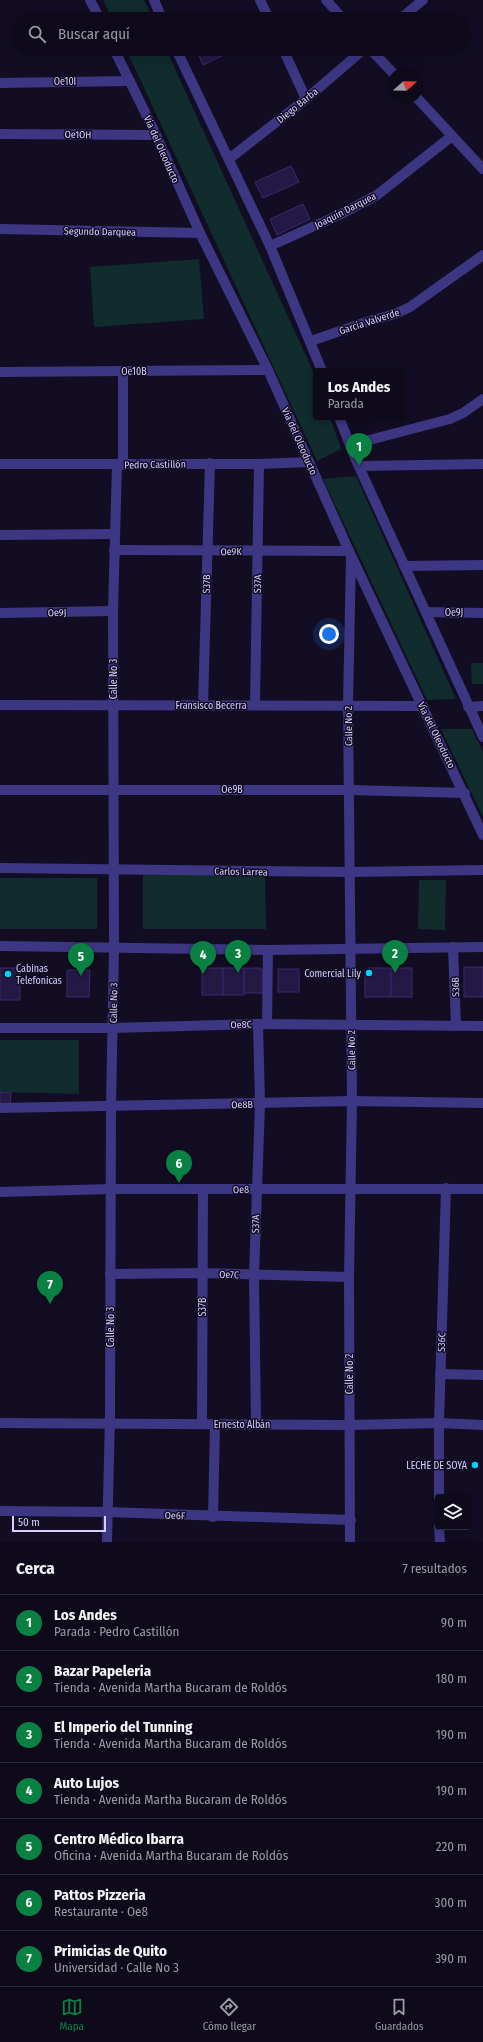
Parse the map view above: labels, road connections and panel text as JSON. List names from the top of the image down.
{
  "streets": {
    "street": [
      "Oe10I",
      "Diego Barba",
      "Oe1OH",
      "Via del Oleoducto",
      "Joaquín Darquea",
      "Segundo Darquea",
      "García Valverde",
      "Oe10B",
      "Pedro Castillón",
      "Oe9K",
      "S37B",
      "S37A",
      "Oe9J",
      "Calle No 3",
      "Fransisco Becerra",
      "Calle No 2",
      "Oe9B",
      "Carlos Larrea",
      "S36B",
      "Oe8C",
      "Oe8B",
      "Oe8",
      "Oe7C",
      "S36C",
      "Ernesto Albán",
      "Oe6F"
    ]
  },
  "crossings": [
    ["Oe10I", "Via del Oleoducto"],
    ["Oe1OH", "Via del Oleoducto"],
    ["Via del Oleoducto", "Segundo Darquea"],
    ["Via del Oleoducto", "Oe10B"],
    ["Via del Oleoducto", "Pedro Castillón"],
    ["Via del Oleoducto", "Oe9K"],
    ["Via del Oleoducto", "Fransisco Becerra"],
    ["Via del Oleoducto", "Calle No 2"],
    ["Via del Oleoducto", "Oe9B"],
    ["Oe10B", "Calle No 3"],
    ["Pedro Castillón", "S37B"],
    ["Pedro Castillón", "S37A"],
    ["Pedro Castillón", "Calle No 3"],
    ["Oe9K", "S37B"],
    ["Oe9K", "S37A"],
    ["Oe9K", "Calle No 3"],
    ["Oe9K", "Calle No 2"],
    ["S37B", "Fransisco Becerra"],
    ["S37B", "Oe8"],
    ["S37B", "Oe7C"],
    ["S37B", "Ernesto Albán"],
    ["S37A", "Fransisco Becerra"],
    ["S37A", "Oe8C"],
    ["S37A", "Oe8B"],
    ["S37A", "Oe8"],
    ["S37A", "Oe7C"],
    ["S37A", "Ernesto Albán"],
    ["Oe9J", "Calle No 3"],
    ["Calle No 3", "Fransisco Becerra"],
    ["Calle No 3", "Oe9B"],
    ["Calle No 3", "Carlos Larrea"],
    ["Calle No 3", "Oe8C"],
    ["Calle No 3", "Oe8B"],
    ["Calle No 3", "Oe8"],
    ["Calle No 3", "Oe7C"],
    ["Calle No 3", "Ernesto Albán"],
    ["Calle No 3", "Oe6F"],
    ["Fransisco Becerra", "Calle No 2"],
    ["Calle No 2", "Oe9B"],
    ["Calle No 2", "Carlos Larrea"],
    ["Calle No 2", "Oe8C"],
    ["Calle No 2", "Oe8B"],
    ["Calle No 2", "Oe8"],
    ["Calle No 2", "Oe7C"],
    ["Calle No 2", "Ernesto Albán"],
    ["Calle No 2", "Oe6F"],
    ["S36B", "Oe8C"],
    ["Oe8", "S36C"],
    ["S36C", "Ernesto Albán"]
  ],
  "places": ["Comercial Lily", "Cabinas Telefonicas", "LECHE DE SOYA"],
  "scale_bar": "50 m",
  "north": "right",
  "page": {
    "search": "Buscar aquí",
    "popup": ["Los Andes", "Parada"],
    "pins": [
      "1",
      "2",
      "3",
      "4",
      "5",
      "6",
      "7"
    ],
    "scale": "50 m",
    "heading": ["Cerca", "7 resultados"],
    "list": [
      {
        "mark": "1",
        "name": "Los Andes",
        "note": "Parada · Pedro Castillón",
        "value": "90 m"
      },
      {
        "mark": "2",
        "name": "Bazar Papeleria",
        "note": "Tienda · Avenida Martha Bucaram de Roldós",
        "value": "180 m"
      },
      {
        "mark": "3",
        "name": "El Imperio del Tunning",
        "note": "Tienda · Avenida Martha Bucaram de Roldós",
        "value": "190 m"
      },
      {
        "mark": "4",
        "name": "Auto Lujos",
        "note": "Tienda · Avenida Martha Bucaram de Roldós",
        "value": "190 m"
      },
      {
        "mark": "5",
        "name": "Centro Médico Ibarra",
        "note": "Oficina · Avenida Martha Bucaram de Roldós",
        "value": "220 m"
      },
      {
        "mark": "6",
        "name": "Pattos Pizzeria",
        "note": "Restaurante · Oe8",
        "value": "300 m"
      },
      {
        "mark": "7",
        "name": "Primicias de Quito",
        "note": "Universidad · Calle No 3",
        "value": "390 m"
      }
    ],
    "nav": ["Mapa", "Cómo llegar", "Guardados"]
  }
}
